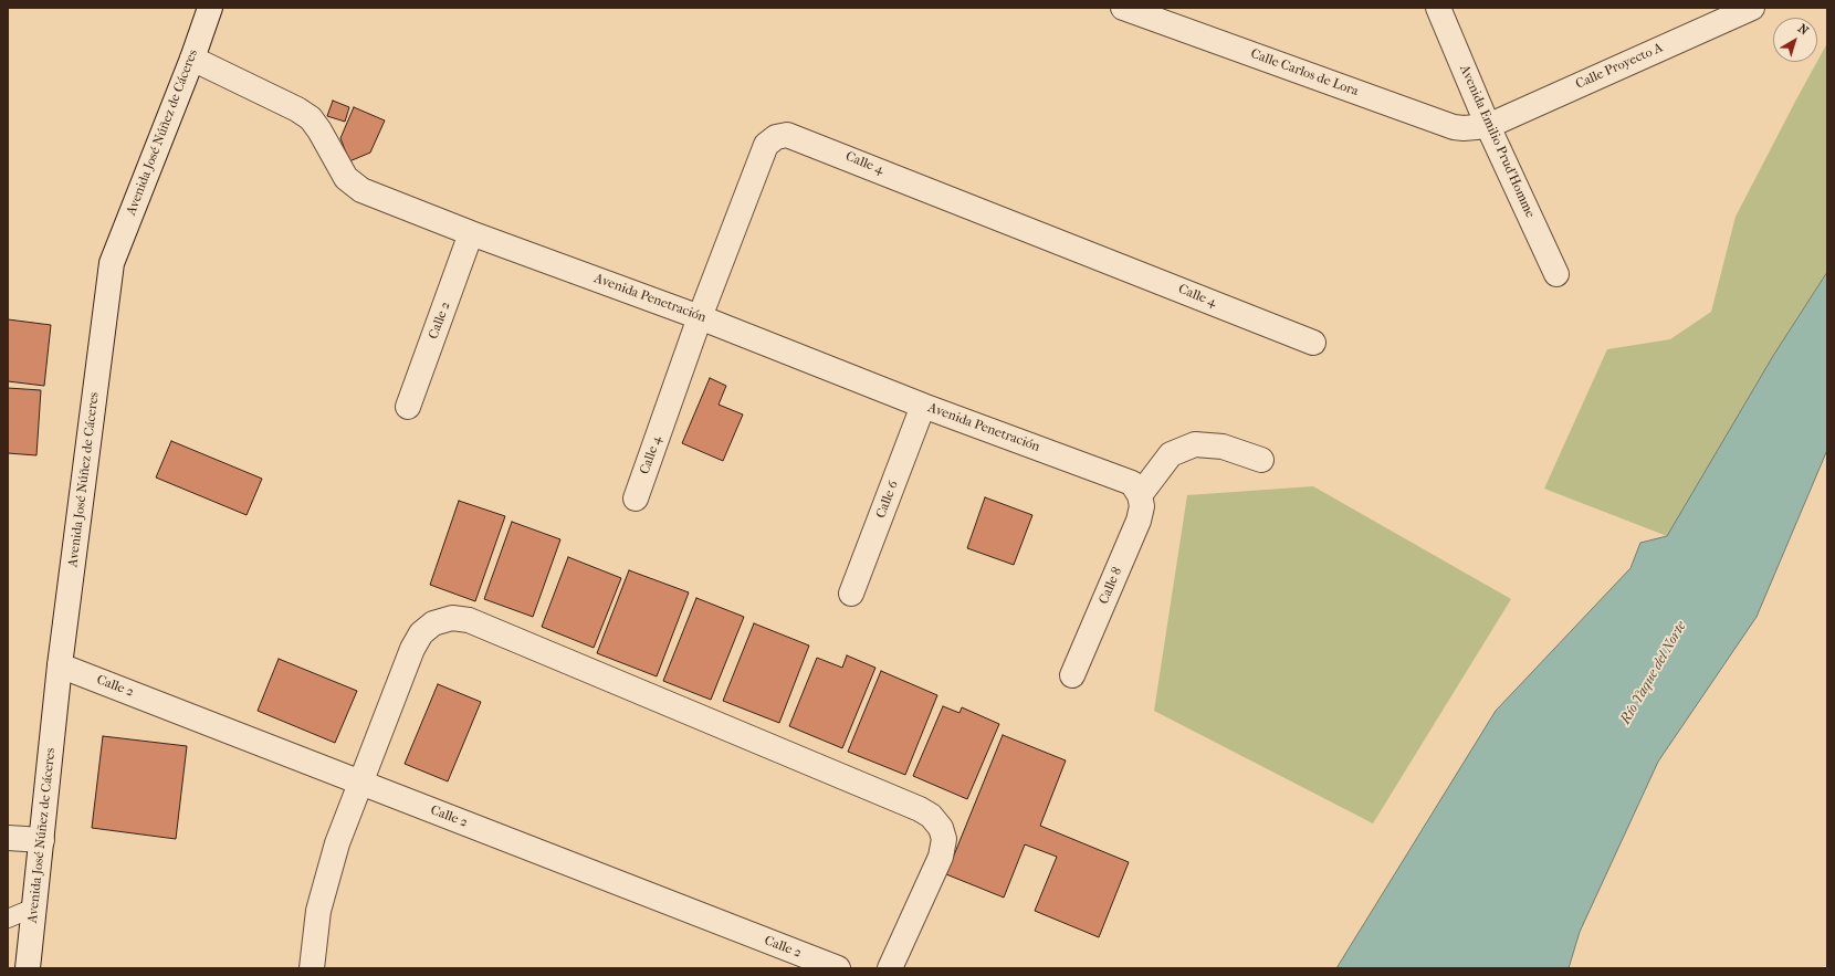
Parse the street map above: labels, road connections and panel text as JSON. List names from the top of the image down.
{
  "streets": {
    "street": [
      "Calle Proyecto A",
      "Calle Carlos de Lora",
      "Avenida José Núñez de Cáceres",
      "Avenida Emilio Prud'Homme",
      "Calle 4",
      "Avenida Penetración",
      "Calle 2",
      "Calle 6",
      "Calle 8"
    ]
  },
  "crossings": [
    ["Calle Proyecto A", "Calle Carlos de Lora"],
    ["Calle Proyecto A", "Avenida Emilio Prud'Homme"],
    ["Calle Carlos de Lora", "Avenida Emilio Prud'Homme"],
    ["Avenida José Núñez de Cáceres", "Avenida Penetración"],
    ["Avenida José Núñez de Cáceres", "Calle 2"],
    ["Calle 4", "Avenida Penetración"],
    ["Avenida Penetración", "Calle 2"],
    ["Avenida Penetración", "Calle 6"],
    ["Avenida Penetración", "Calle 8"]
  ],
  "water": ["Río Yaque del Norte"],
  "north": "top right"
}
